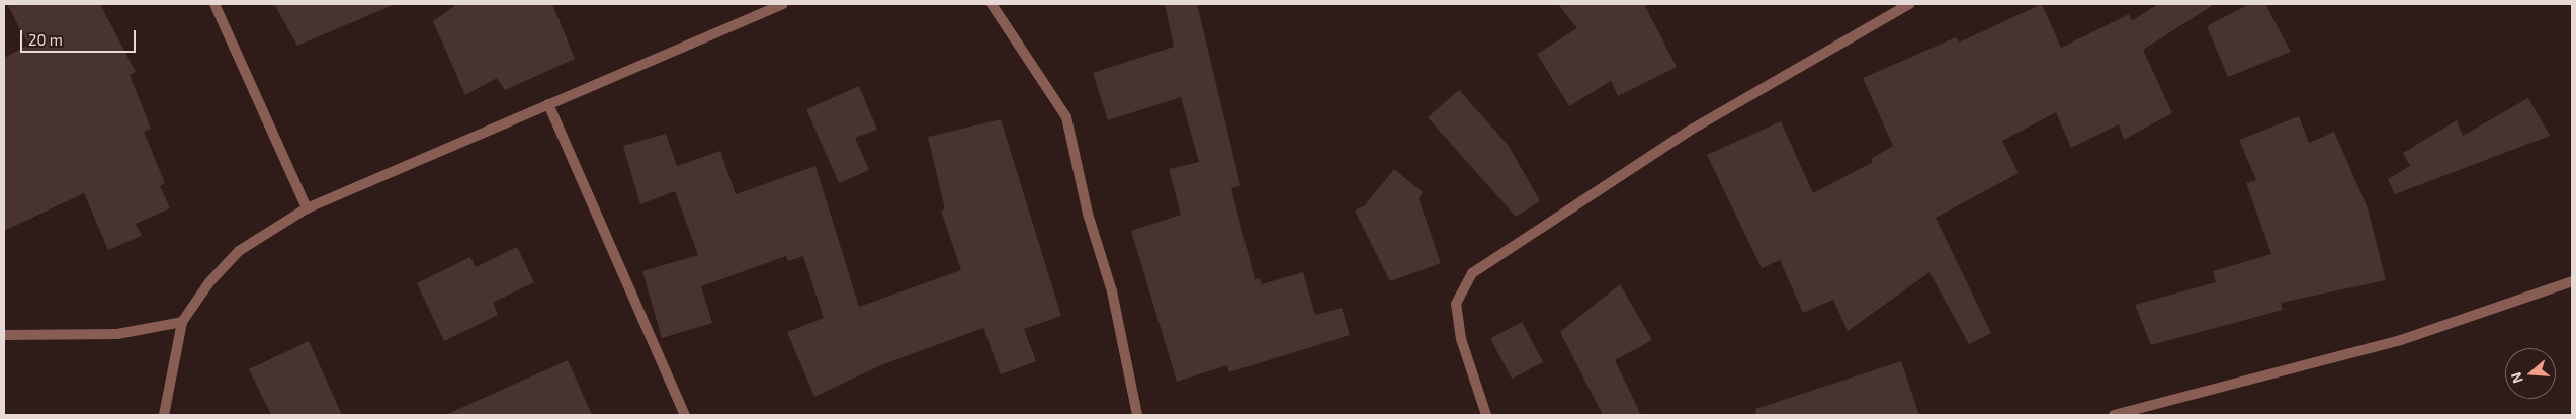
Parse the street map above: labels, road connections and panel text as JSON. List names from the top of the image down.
{
  "scale_bar": "20 m",
  "north": "left"
}
